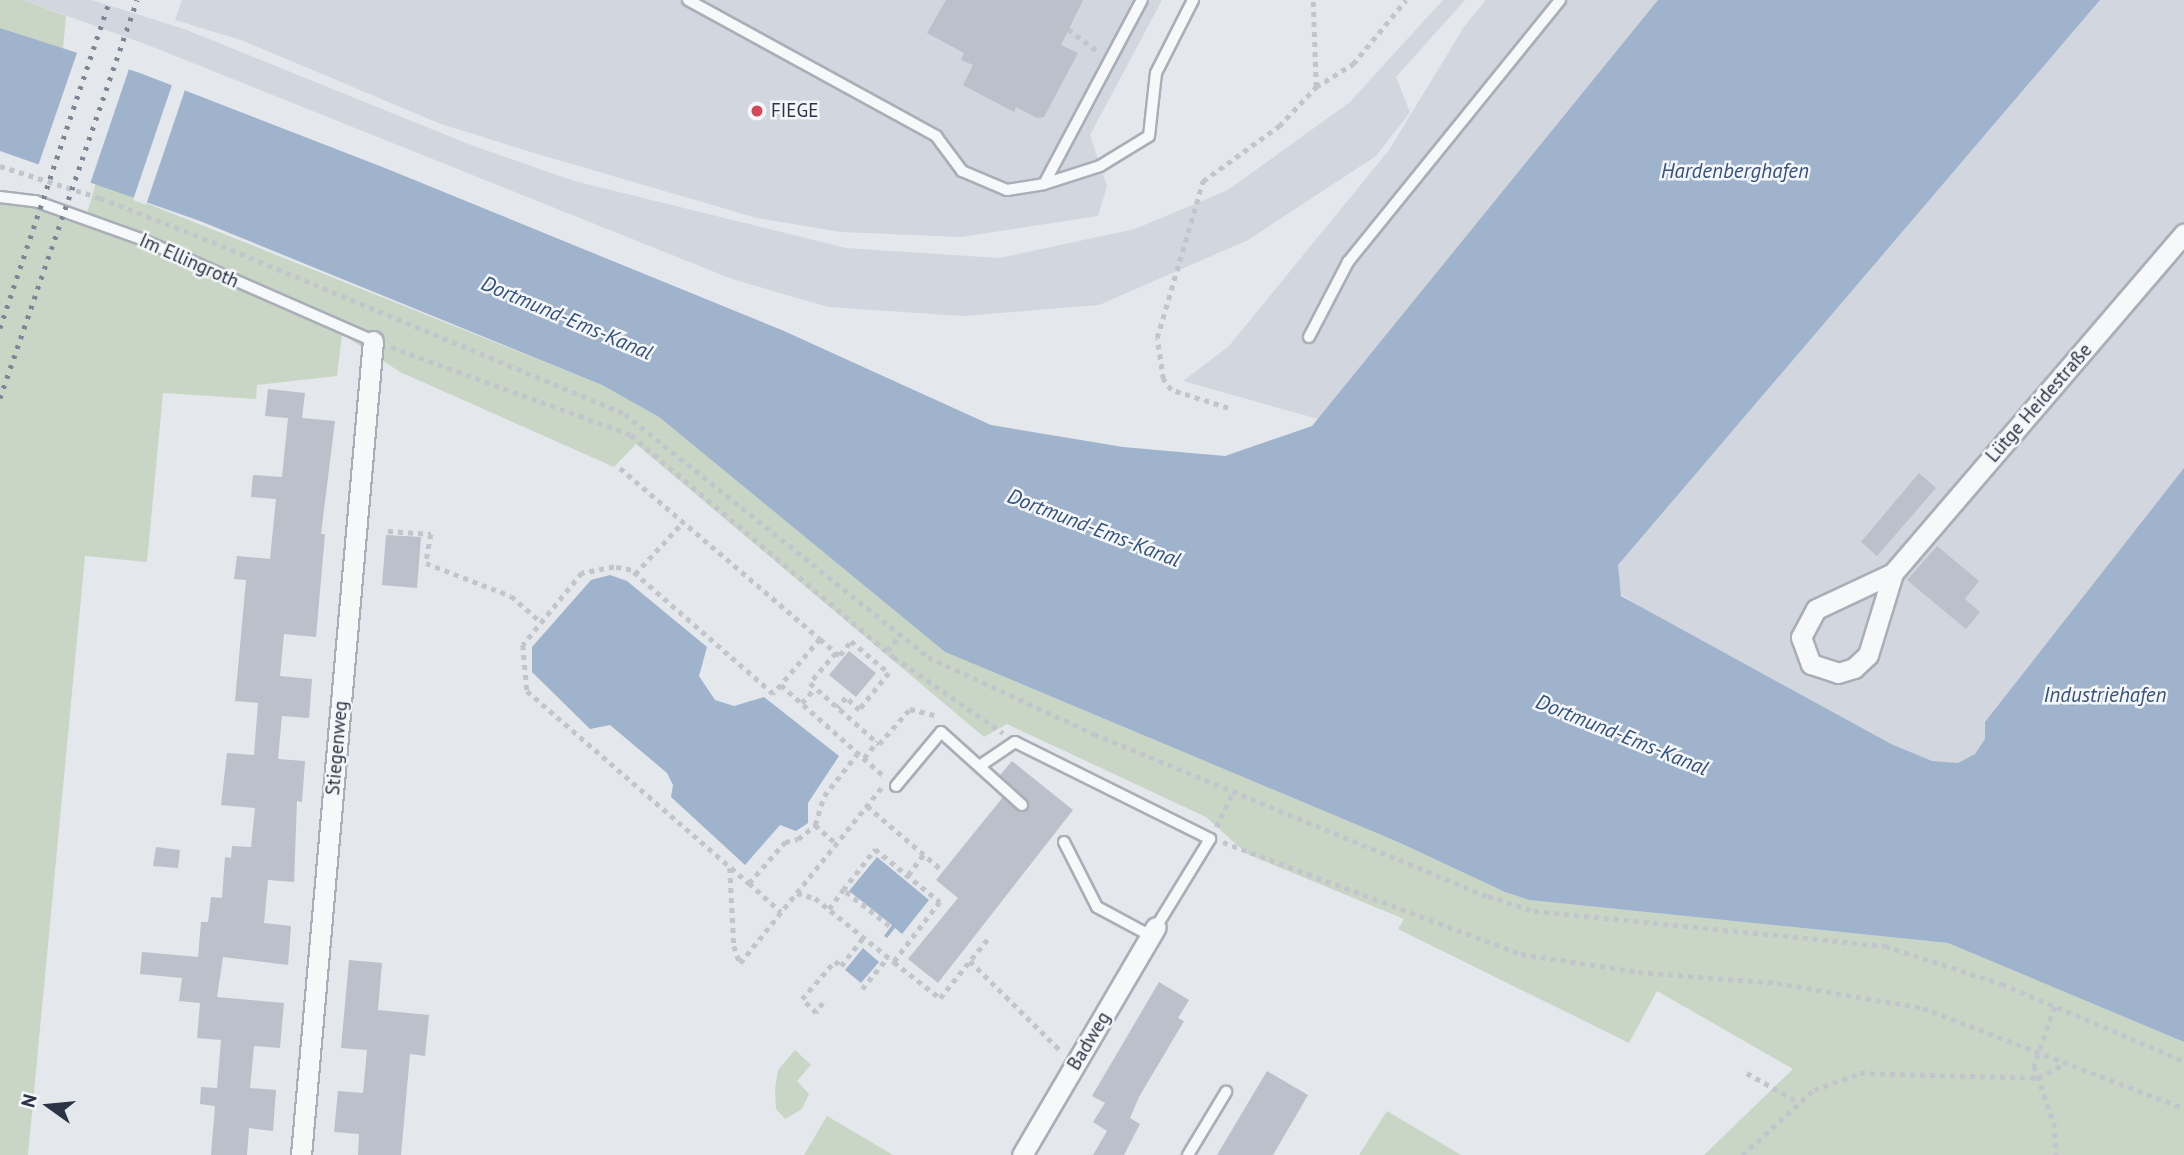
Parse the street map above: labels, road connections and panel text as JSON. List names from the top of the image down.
{
  "streets": {
    "street": ["Lütge Heidestraße", "Stiegenweg", "Badweg"],
    "lane": ["Im Ellingroth"]
  },
  "crossings": [
    ["Im Ellingroth", "Stiegenweg"]
  ],
  "water": ["Hardenberghafen", "Dortmund-Ems-Kanal", "Industriehafen"],
  "places": ["FIEGE"],
  "north": "left"
}
